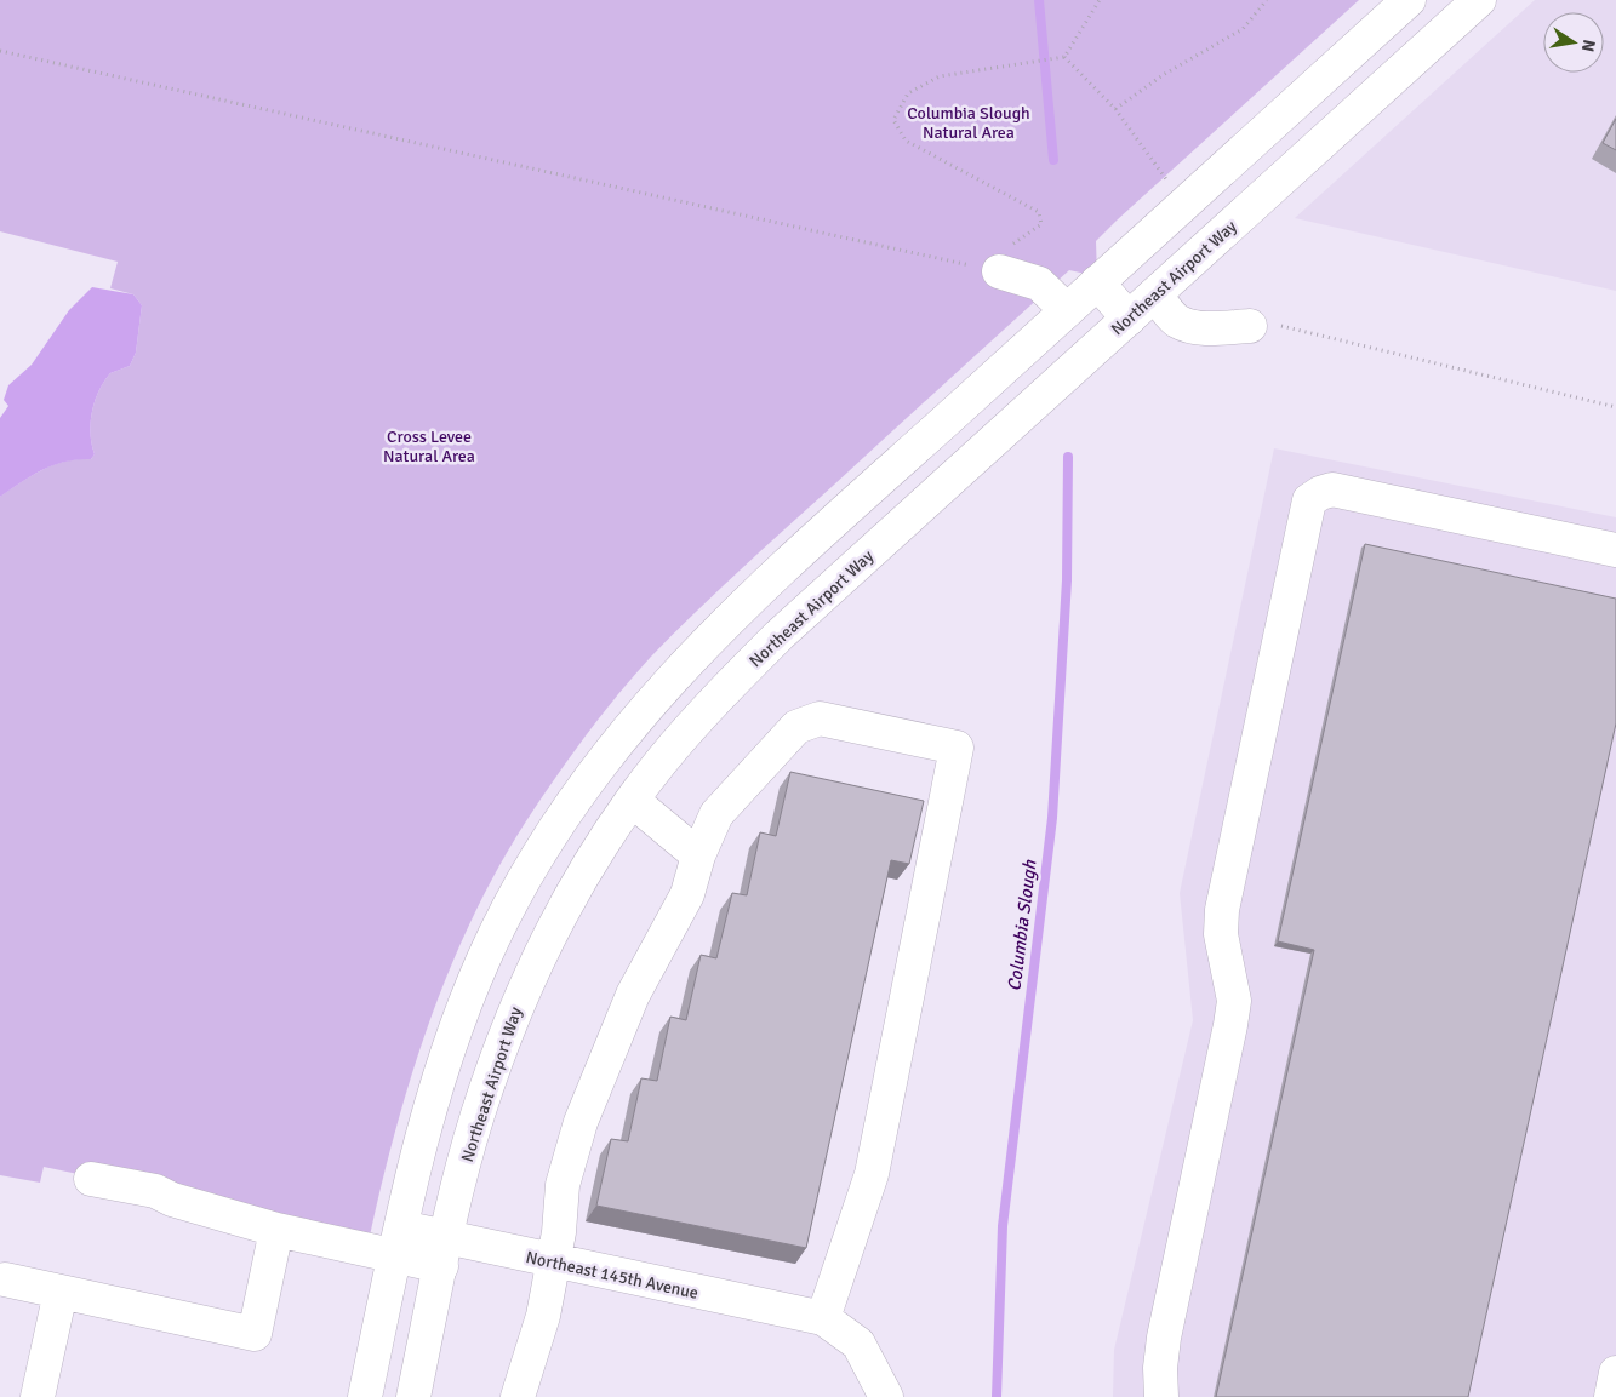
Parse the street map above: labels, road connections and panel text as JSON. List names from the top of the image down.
{
  "streets": {
    "main road": ["Northeast Airport Way", "Northeast 145th Avenue"]
  },
  "crossings": [
    ["Northeast Airport Way", "Northeast 145th Avenue"]
  ],
  "water": ["Columbia Slough"],
  "parks": ["Columbia Slough Natural Area", "Cross Levee Natural Area"],
  "north": "right"
}
